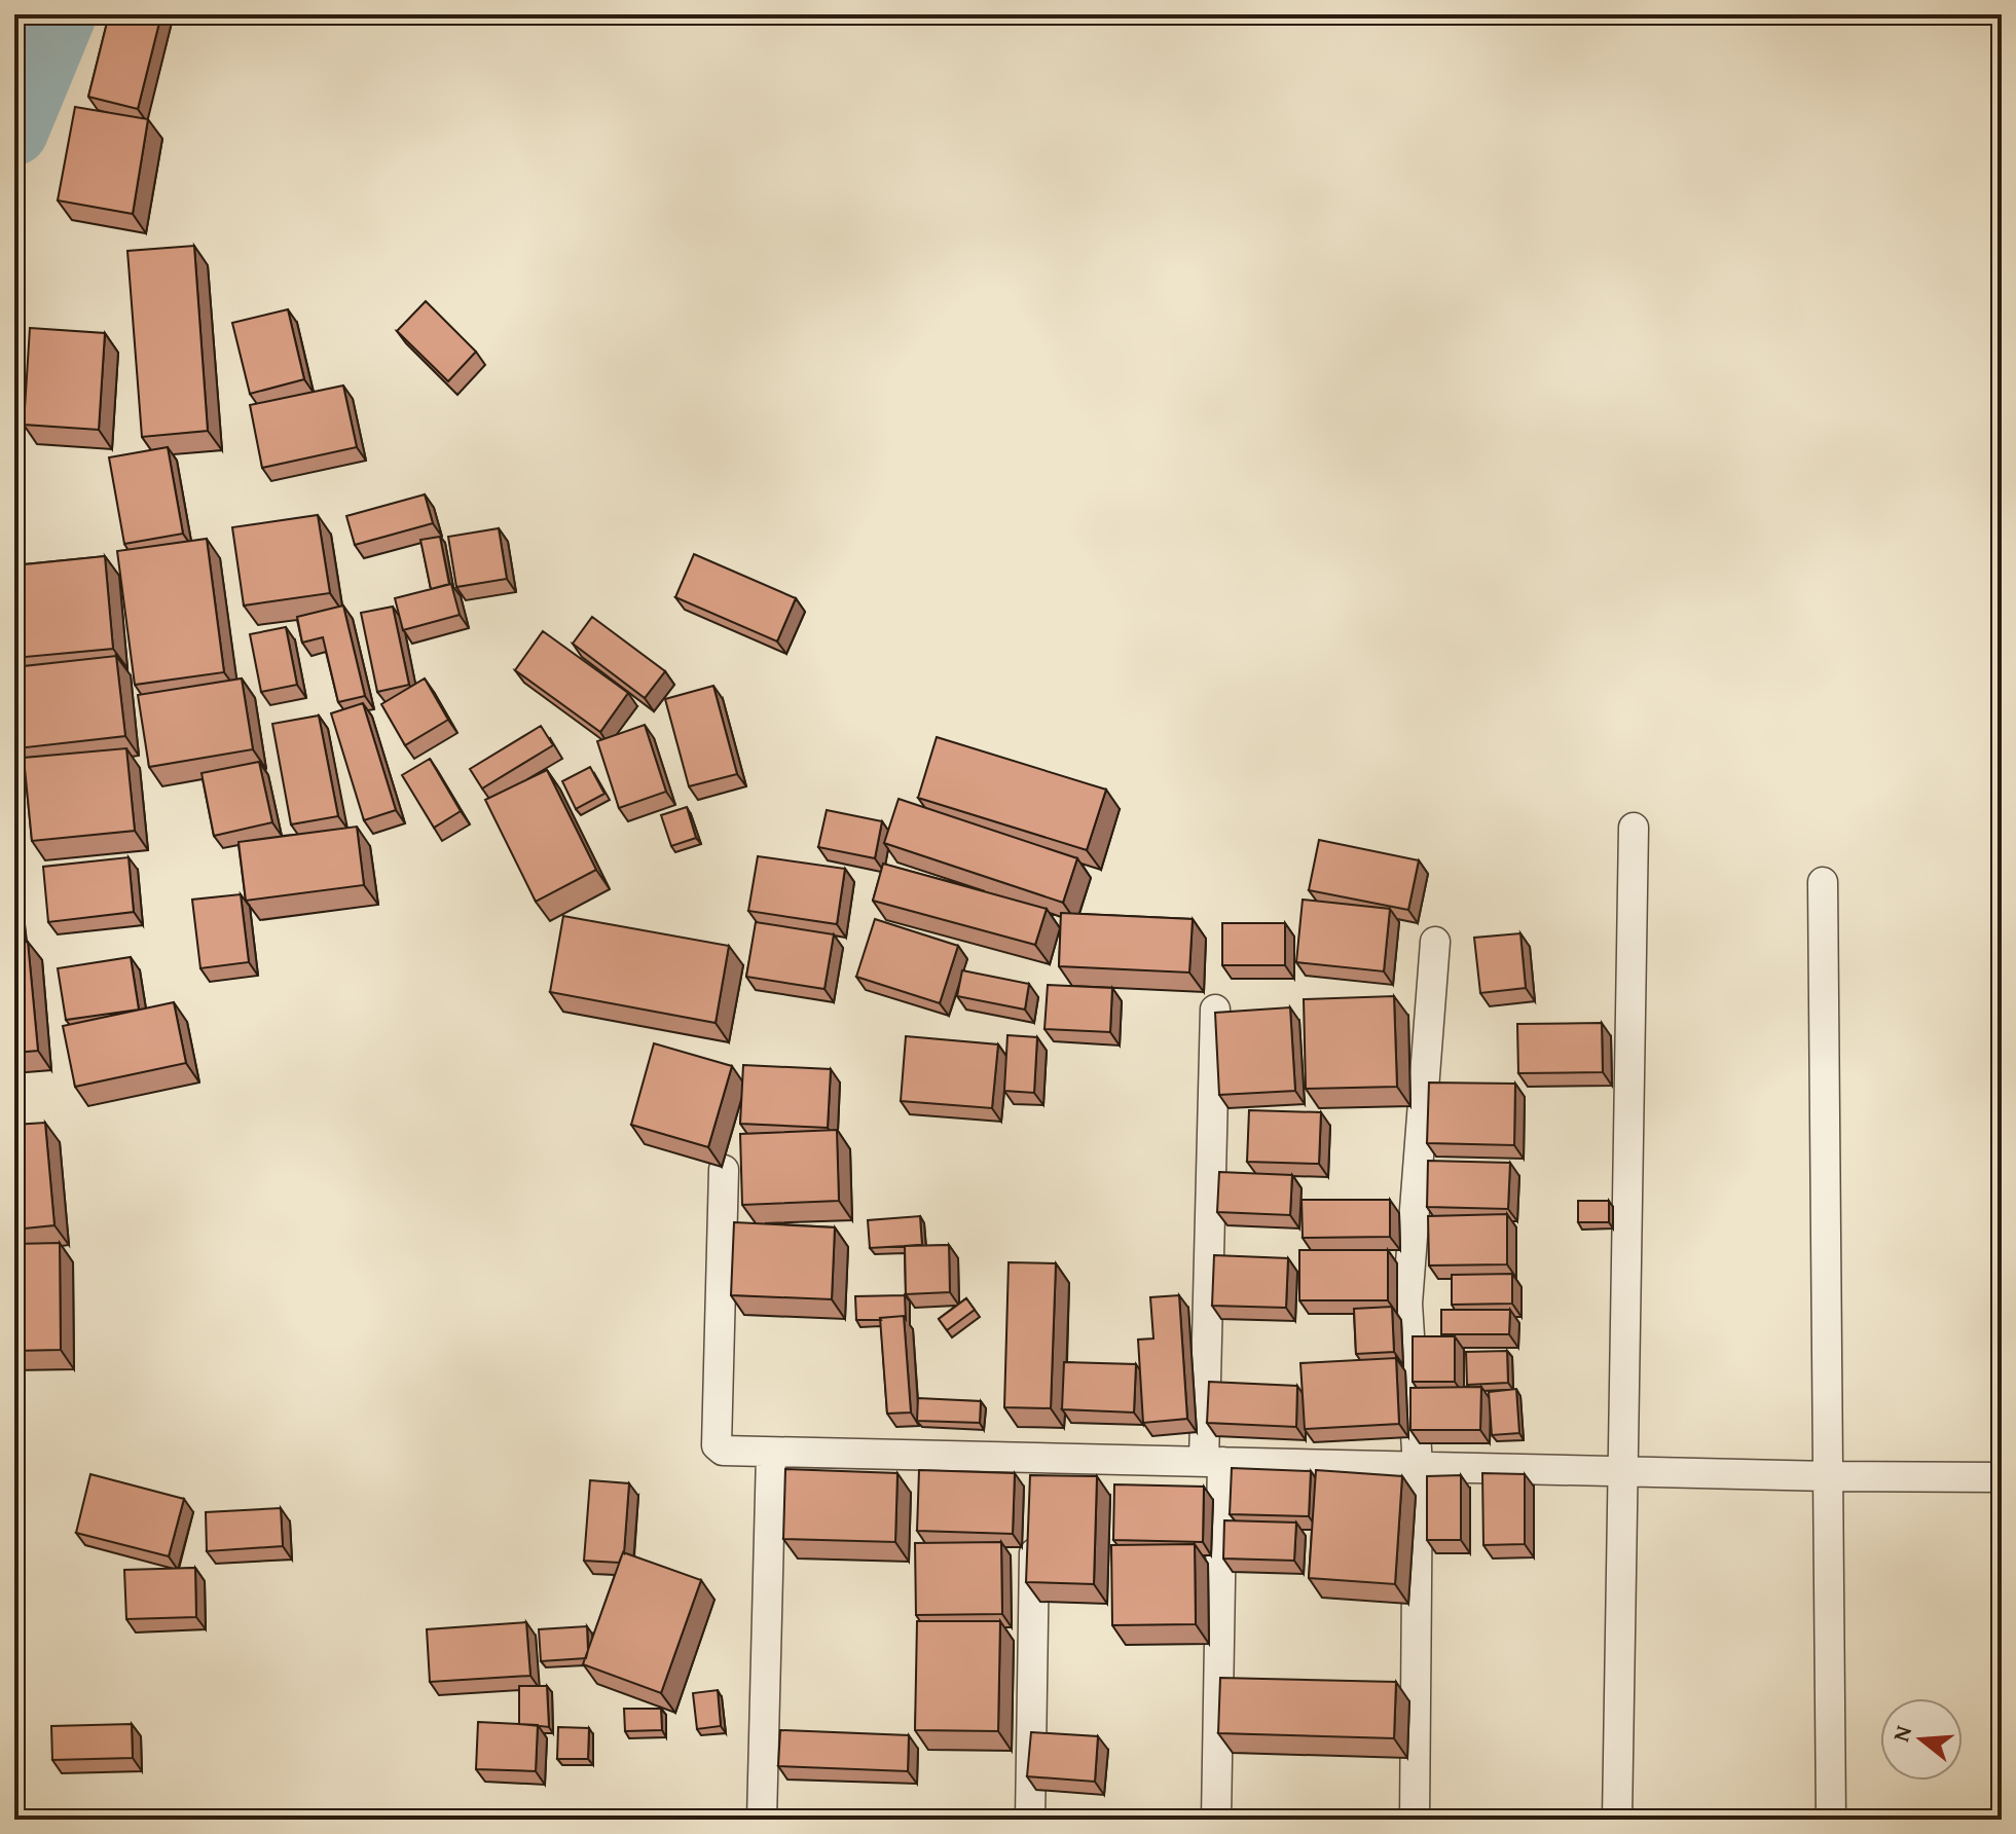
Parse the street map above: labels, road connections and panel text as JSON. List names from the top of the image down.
{
  "north": "left"
}
